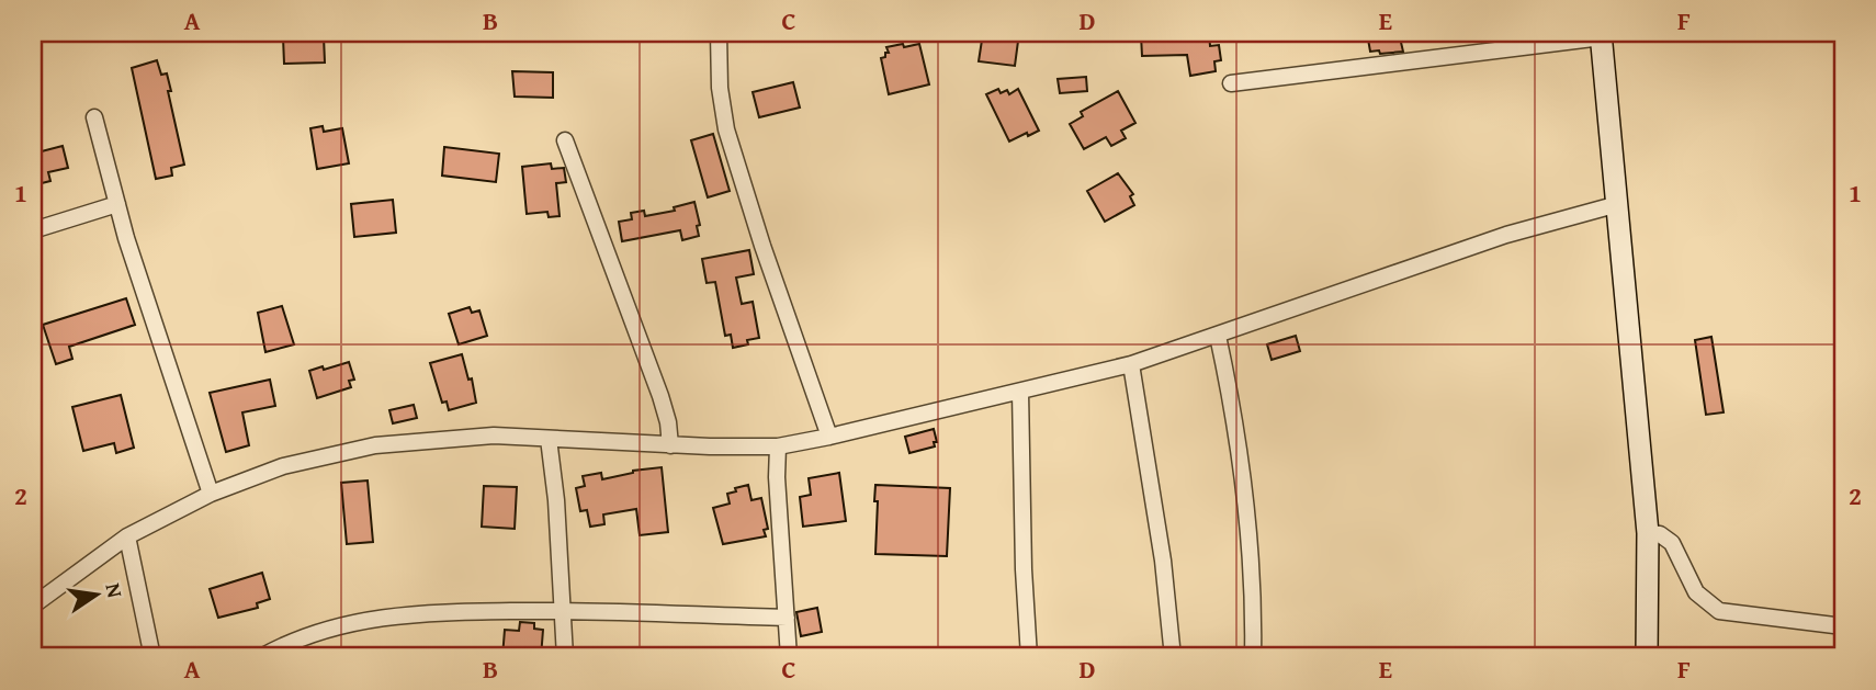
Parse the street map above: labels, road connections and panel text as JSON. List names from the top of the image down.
{
  "north": "right",
  "grid": {
    "columns": [
      "A",
      "B",
      "C",
      "D",
      "E",
      "F"
    ],
    "rows": ["1", "2"]
  }
}
